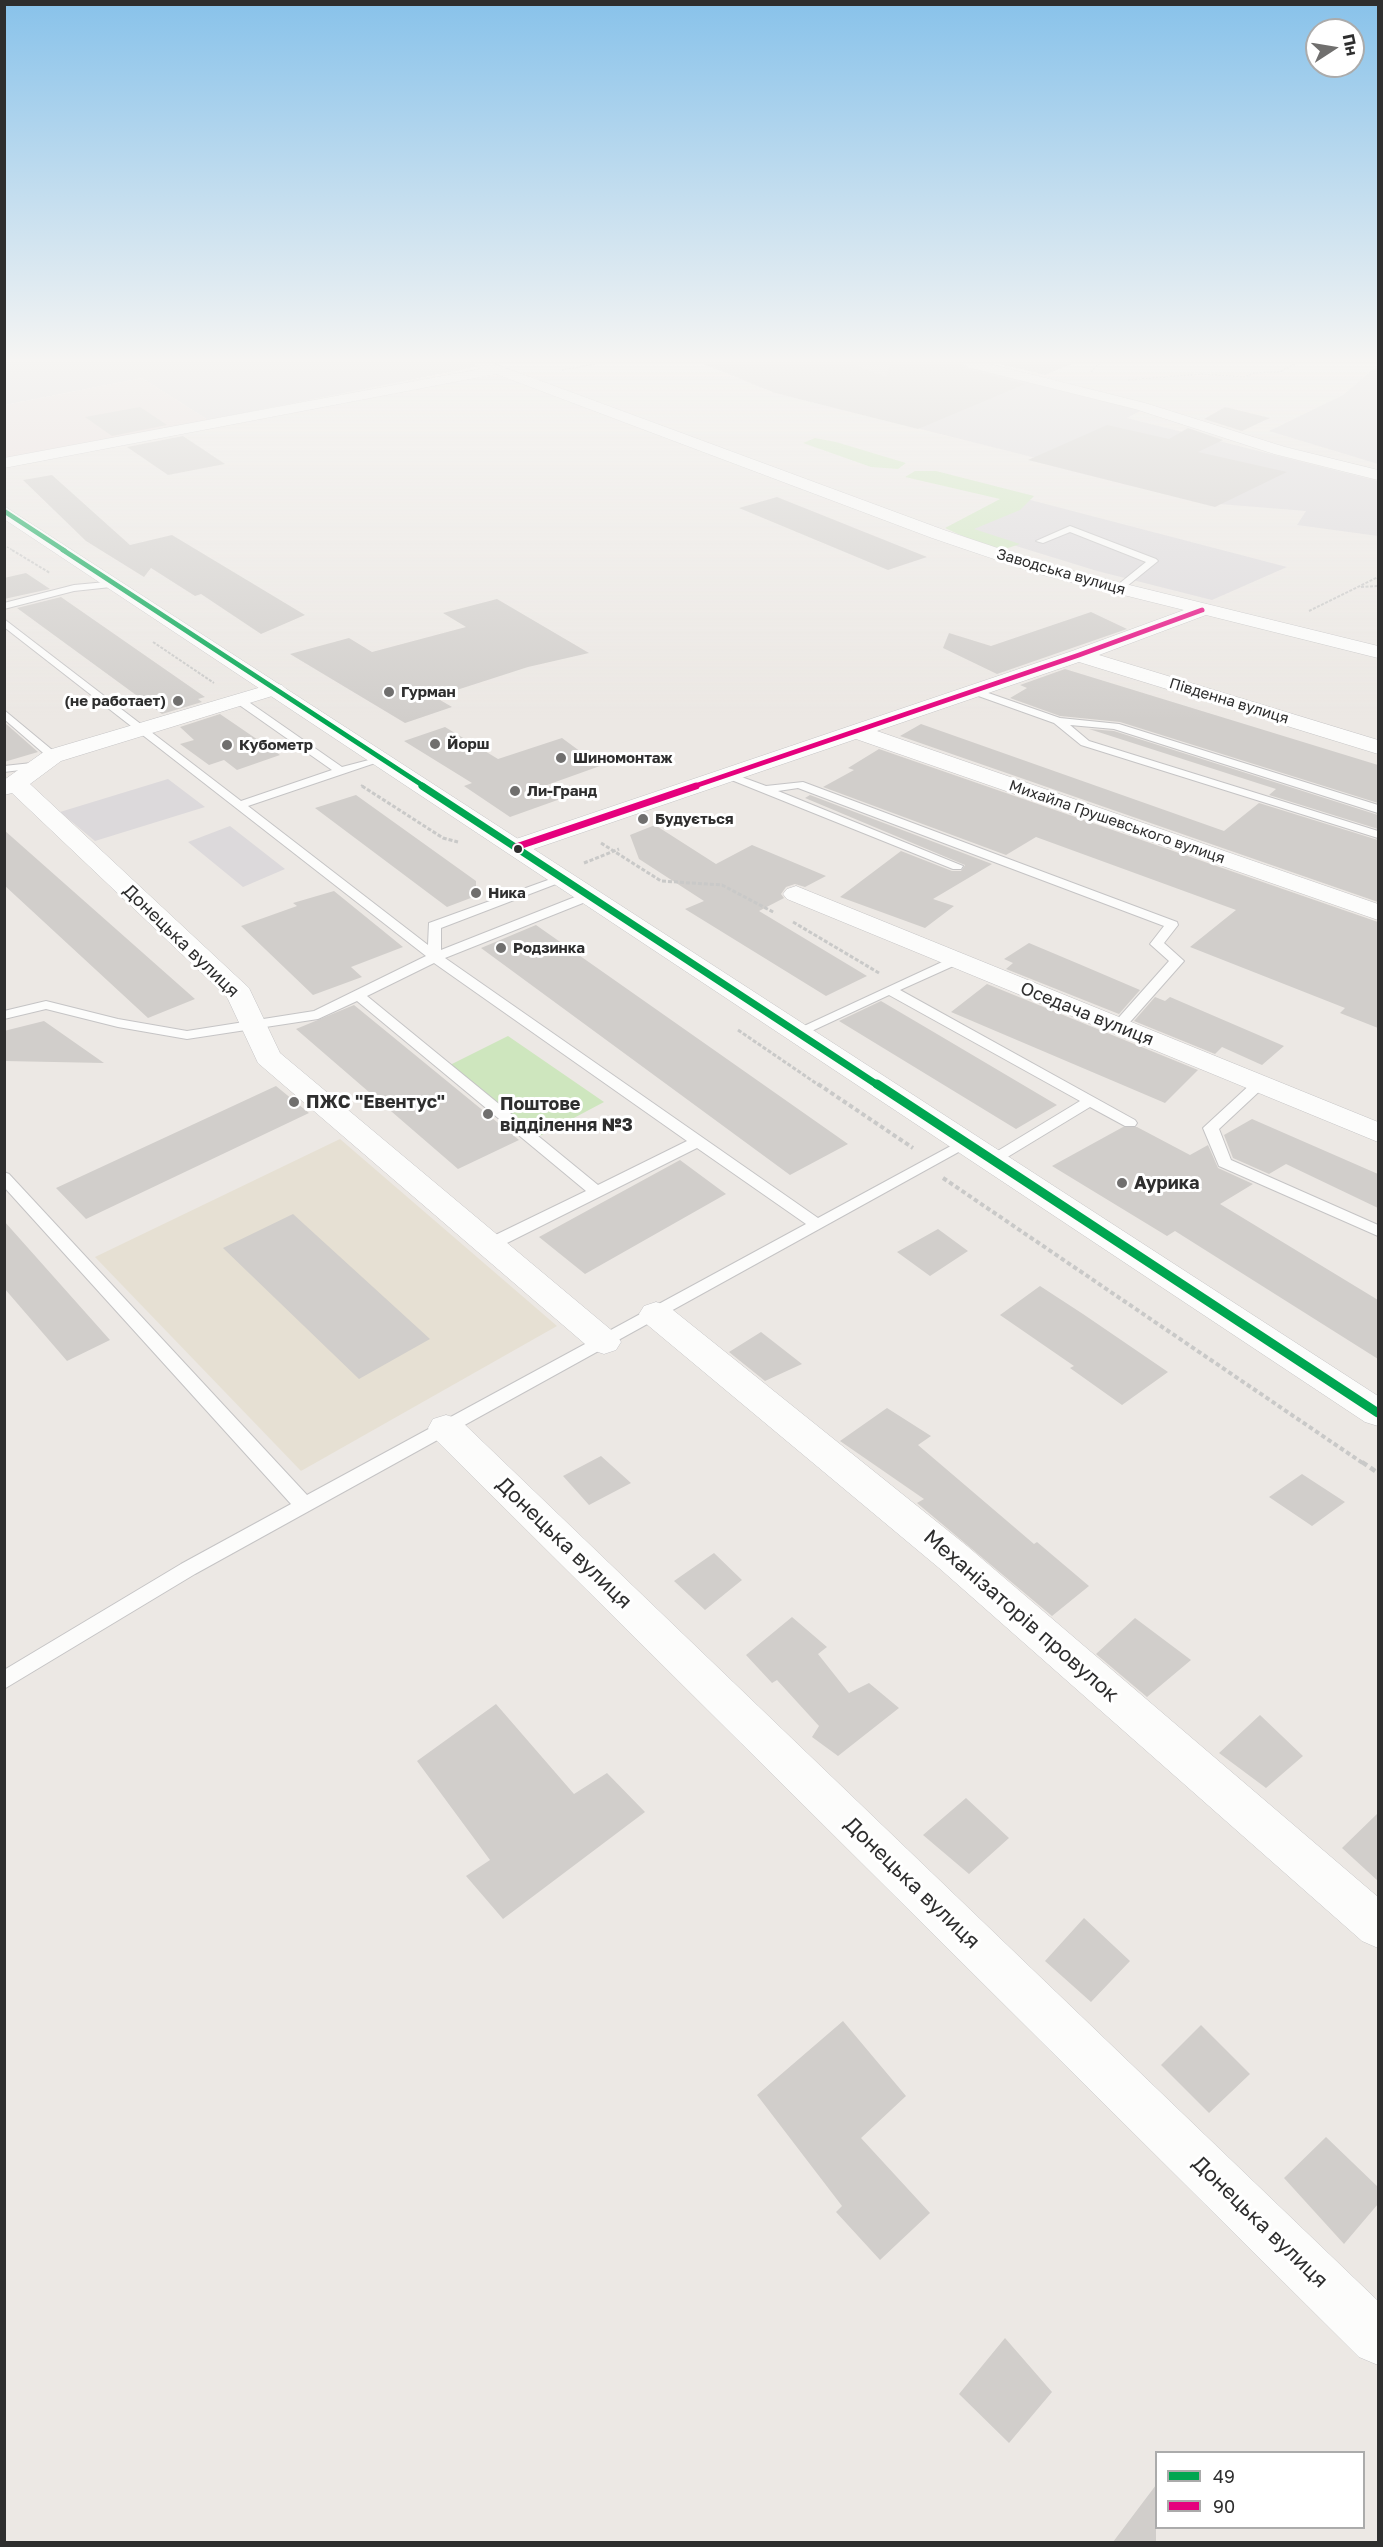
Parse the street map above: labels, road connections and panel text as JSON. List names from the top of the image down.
{
  "streets": {
    "street": [
      "Заводська вулиця",
      "Південна вулиця",
      "Михайла Грушевського вулиця",
      "Донецька вулиця",
      "Оседача вулиця",
      "Механізаторів провулок"
    ]
  },
  "places": [
    "Гурман",
    "(не работает)",
    "Йорш",
    "Кубометр",
    "Шиномонтаж",
    "Ли-Гранд",
    "Будується",
    "Ника",
    "Родзинка",
    "ПЖС \"Евентус\"",
    "Поштове відділення №3",
    "Аурика"
  ],
  "lines": ["transit line 49", "transit line 90"],
  "legend": ["49", "90"],
  "north": "right"
}
